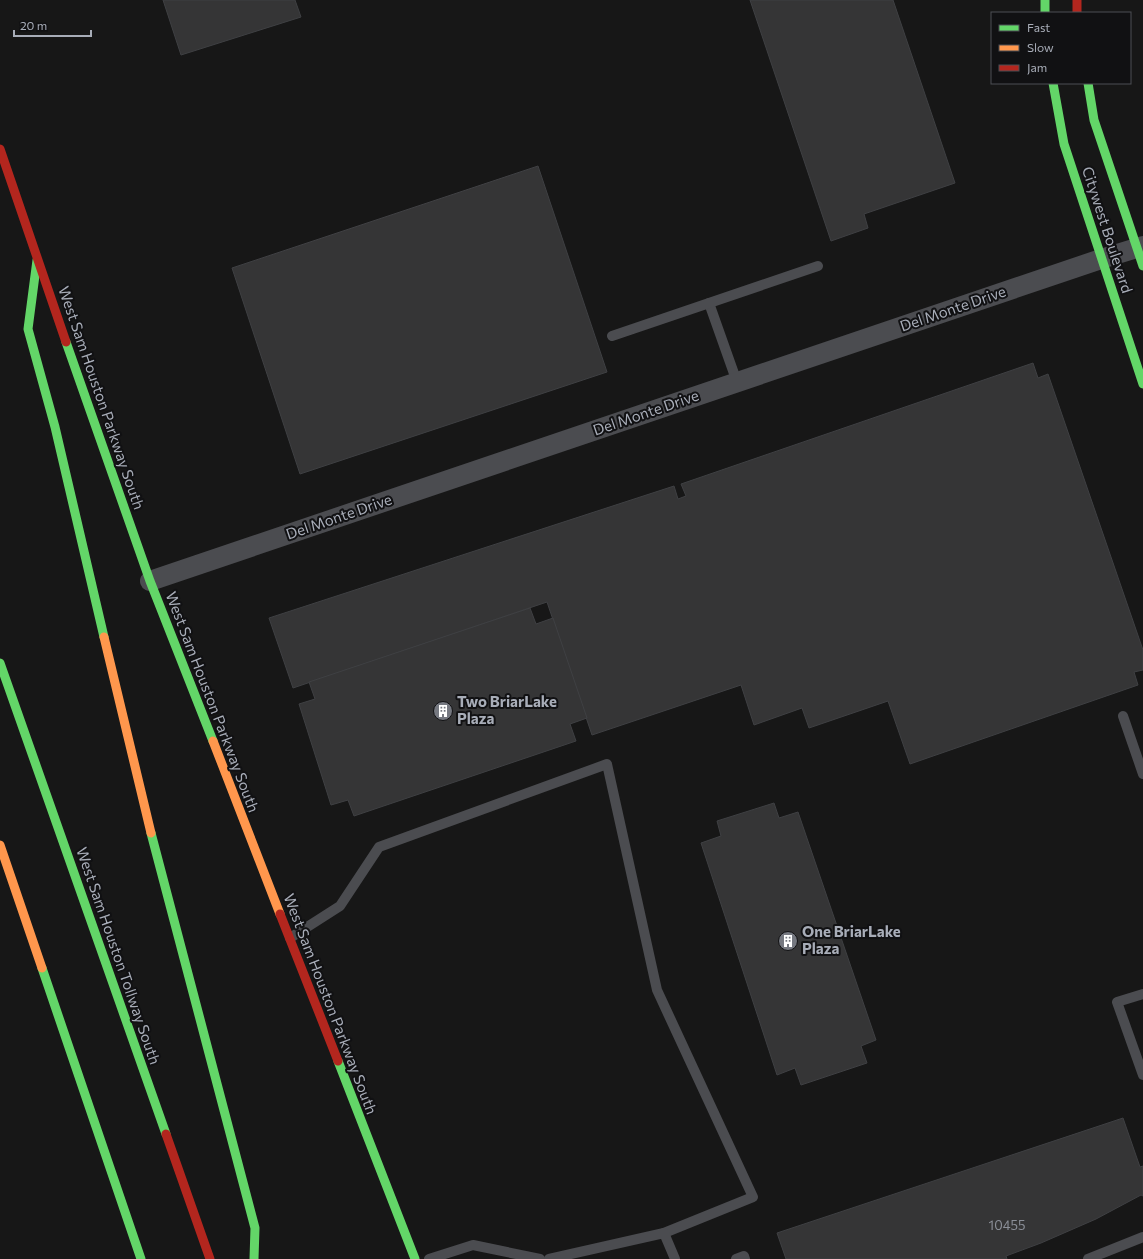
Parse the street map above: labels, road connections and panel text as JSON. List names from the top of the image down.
{
  "streets": {
    "main road": ["Citywest Boulevard", "West Sam Houston Parkway South", "West Sam Houston Tollway South"],
    "street": ["Del Monte Drive"]
  },
  "crossings": [
    ["Citywest Boulevard", "Del Monte Drive"],
    ["Del Monte Drive", "West Sam Houston Parkway South"]
  ],
  "places": {
    "building": ["Two BriarLake Plaza", "One BriarLake Plaza"]
  },
  "house_numbers": ["10455"],
  "legend": ["Fast", "Slow", "Jam"],
  "scale_bar": "20 m"
}
